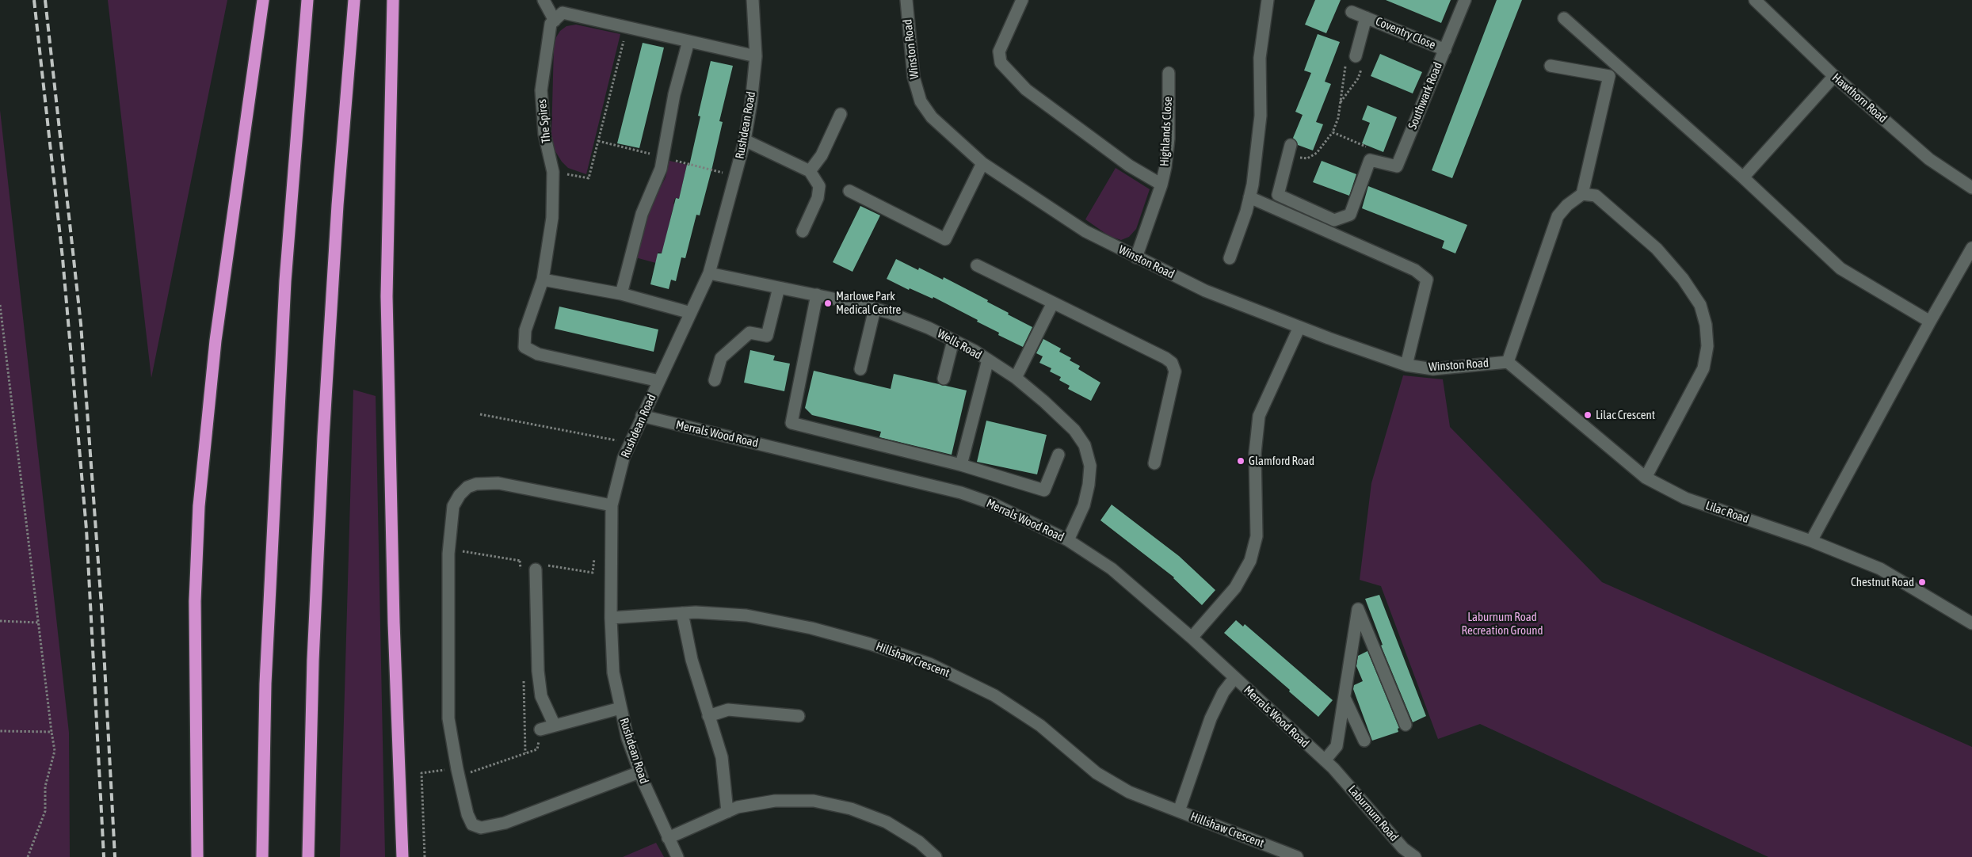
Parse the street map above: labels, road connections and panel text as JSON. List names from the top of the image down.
{
  "streets": {
    "street": [
      "Coventry Close",
      "Winston Road",
      "Southwark Road",
      "Hawthorn Road",
      "The Spires",
      "Rushdean Road",
      "Highlands Close",
      "Wells Road",
      "Merrals Wood Road",
      "Lilac Road",
      "Hillshaw Crescent",
      "Laburnum Road"
    ]
  },
  "crossings": [
    ["Coventry Close", "Southwark Road"],
    ["Winston Road", "Highlands Close"],
    ["Winston Road", "Lilac Road"],
    ["The Spires", "Rushdean Road"],
    ["Rushdean Road", "Wells Road"],
    ["Rushdean Road", "Merrals Wood Road"],
    ["Rushdean Road", "Hillshaw Crescent"],
    ["Wells Road", "Merrals Wood Road"],
    ["Merrals Wood Road", "Hillshaw Crescent"],
    ["Merrals Wood Road", "Laburnum Road"]
  ],
  "parks": ["Laburnum Road Recreation Ground"],
  "places": [
    "Marlowe Park Medical Centre",
    "Lilac Crescent",
    "Glamford Road",
    "Chestnut Road"
  ]
}
